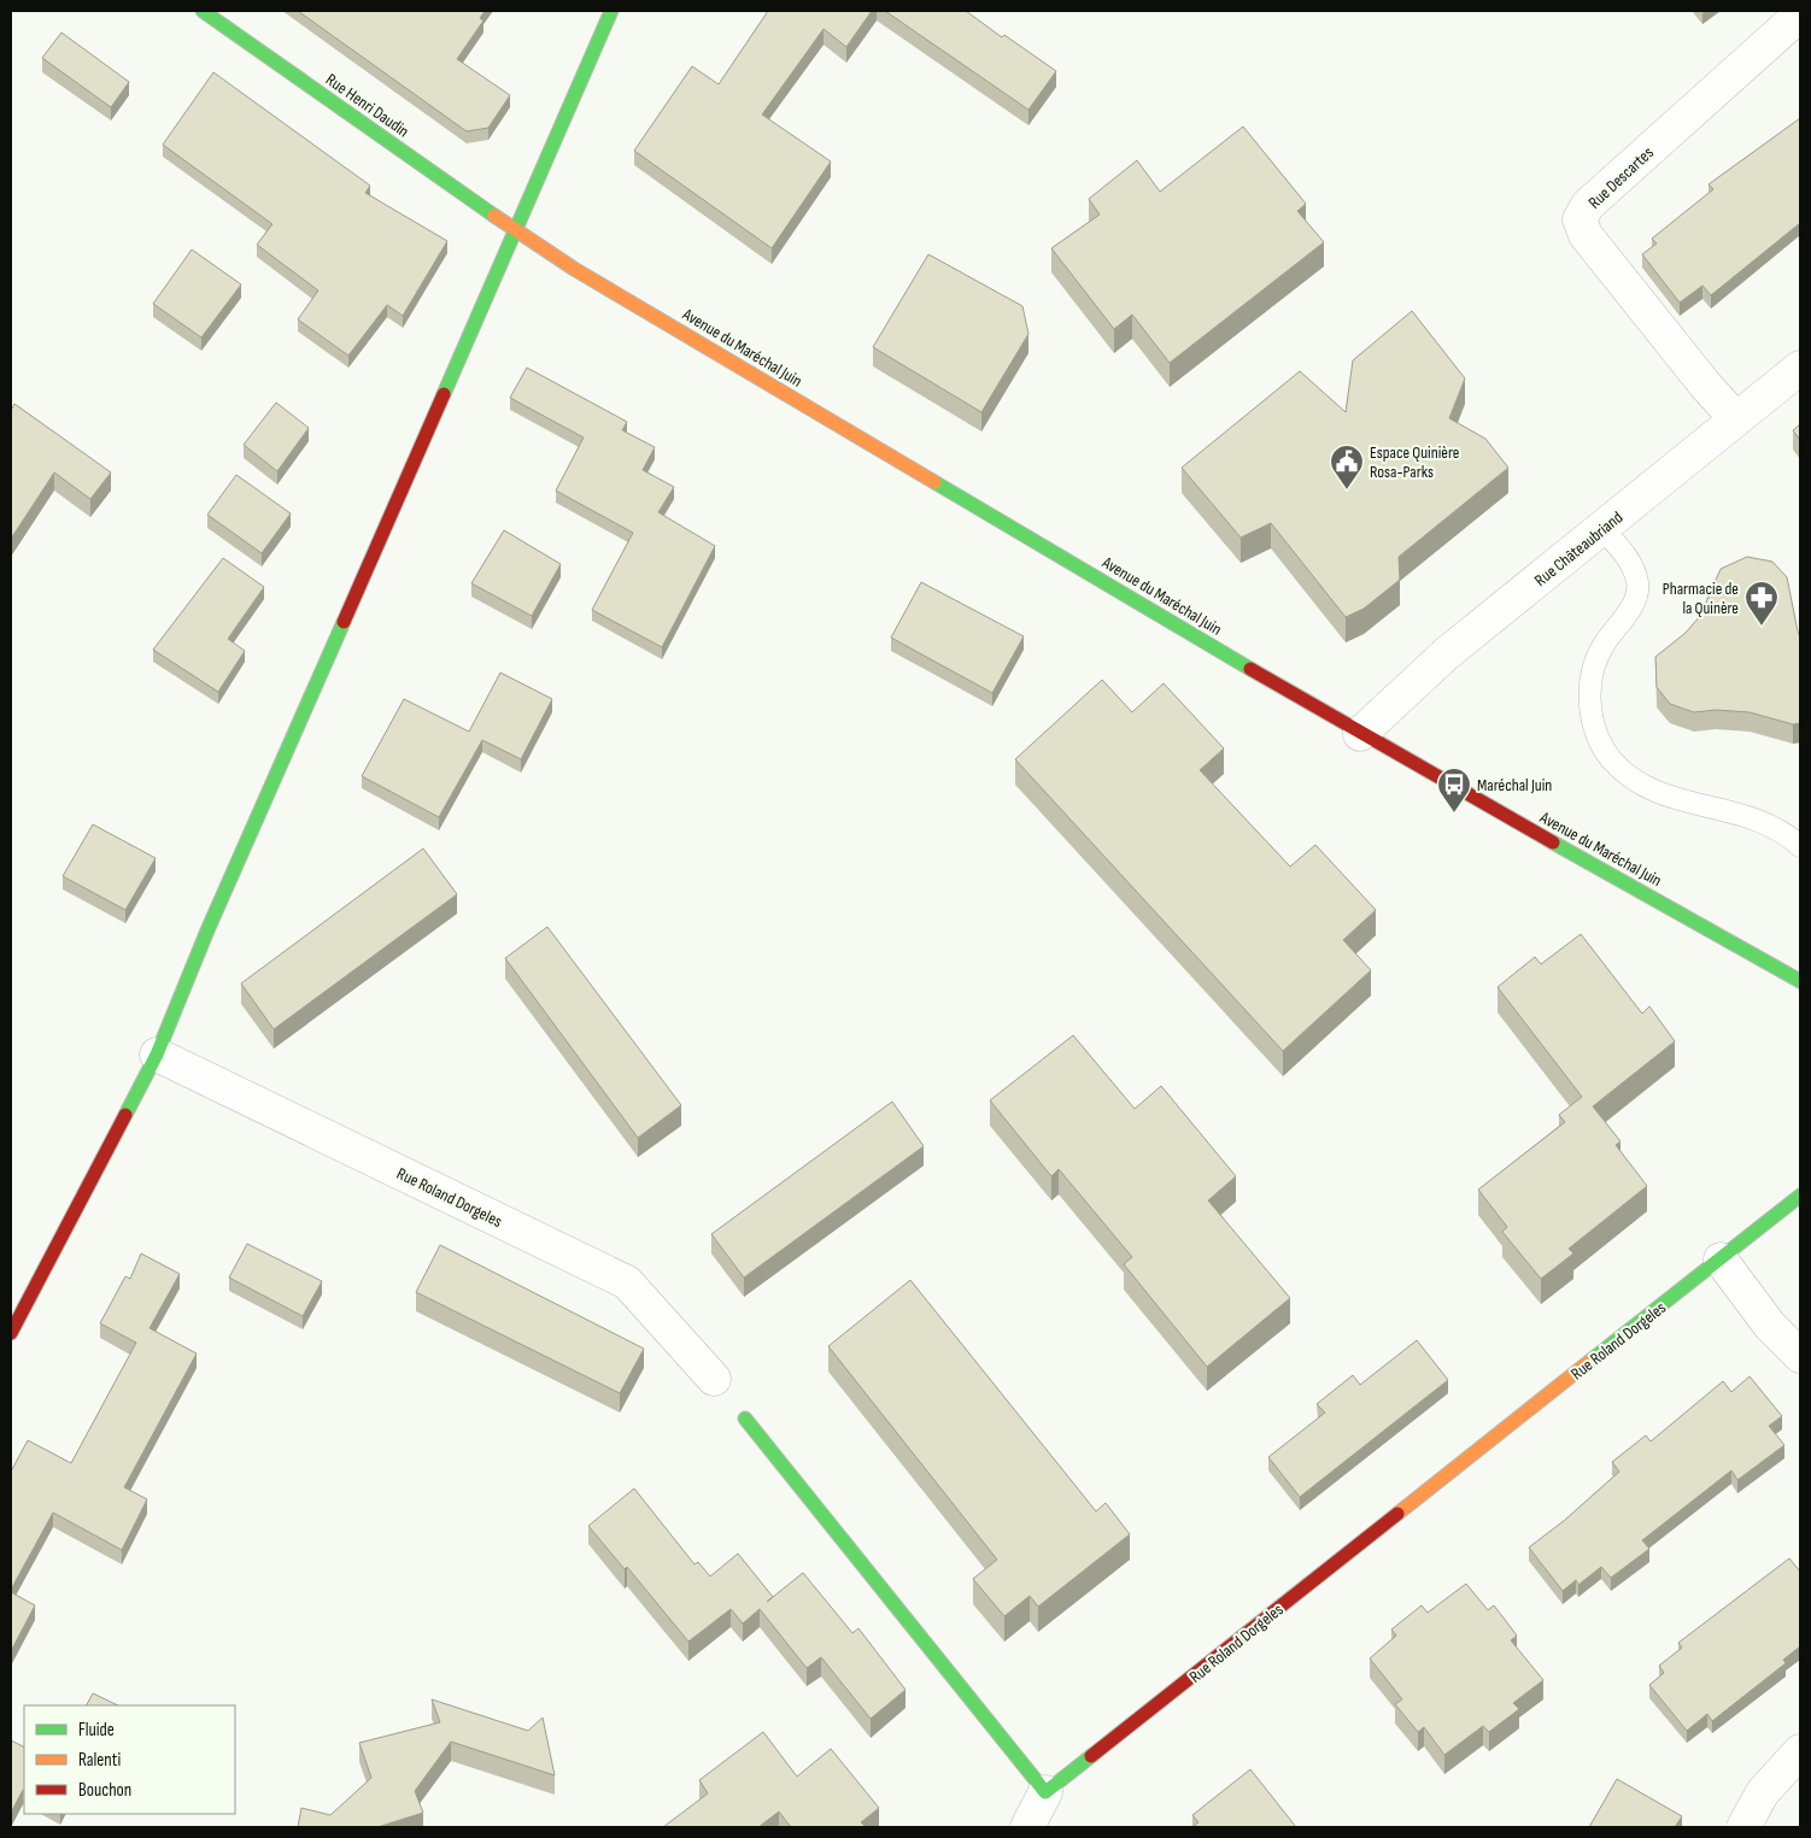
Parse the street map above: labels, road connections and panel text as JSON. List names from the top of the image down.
{
  "streets": {
    "street": [
      "Rue Henri Daudin",
      "Rue Descartes",
      "Avenue du Maréchal Juin",
      "Rue Châteaubriand",
      "Rue Roland Dorgeles"
    ]
  },
  "crossings": [
    ["Rue Henri Daudin", "Avenue du Maréchal Juin"],
    ["Rue Descartes", "Rue Châteaubriand"],
    ["Avenue du Maréchal Juin", "Rue Châteaubriand"]
  ],
  "places": {
    "public building": ["Espace Quinière Rosa-Parks"],
    "pharmacy": ["Pharmacie de la Quinère"],
    "bus stop": ["Maréchal Juin"]
  },
  "legend": ["Fluide", "Ralenti", "Bouchon"]
}
